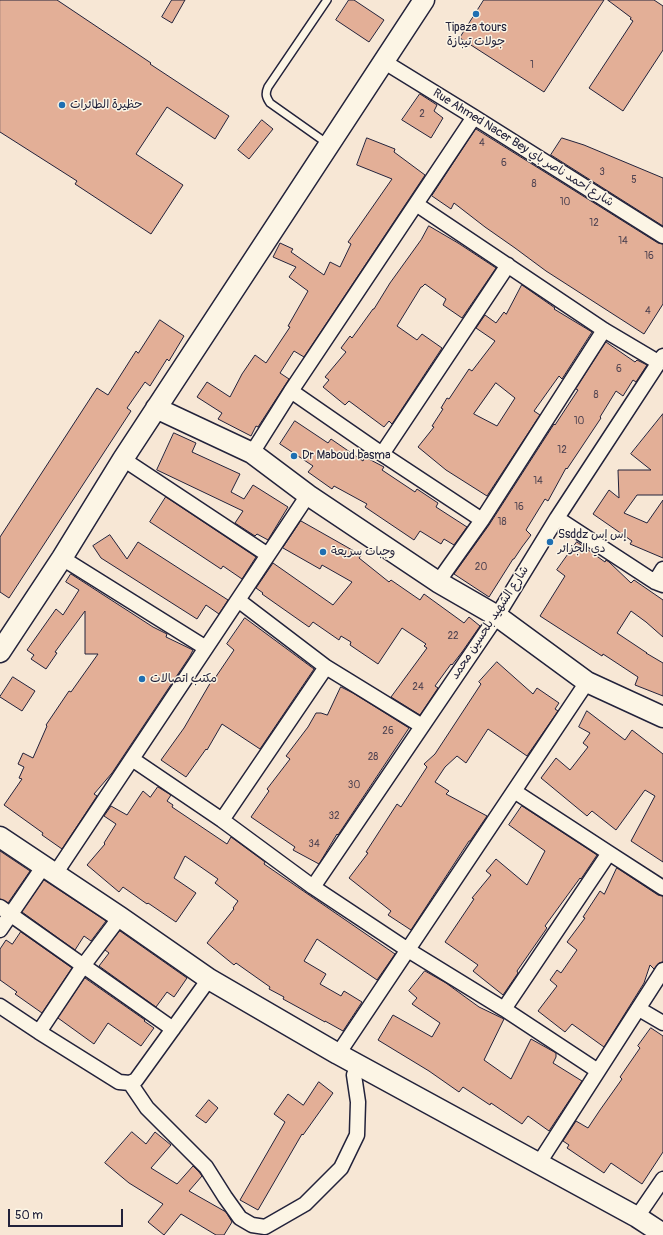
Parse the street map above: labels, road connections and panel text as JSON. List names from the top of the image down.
{
  "streets": {
    "street": ["Rue Ahmed Nacer Bey شارع أحمد ناصر باي", "شارع الشهيد بلحسين محمد"]
  },
  "places": [
    "Tipaza tours جولات تيبازة",
    "حظيرة الطائرات",
    "Dr Maboud basma",
    "Ssddz إس إس دي الجزائر",
    "وجبات سريعة",
    "مكتب اتصالات"
  ],
  "house_numbers": [
    "1",
    "2",
    "4",
    "6",
    "3",
    "5",
    "8",
    "10",
    "12",
    "14",
    "16",
    "4",
    "6",
    "8",
    "10",
    "12",
    "14",
    "16",
    "18",
    "20",
    "22",
    "24",
    "26",
    "28",
    "30",
    "32",
    "34"
  ],
  "scale_bar": "50 m"
}
